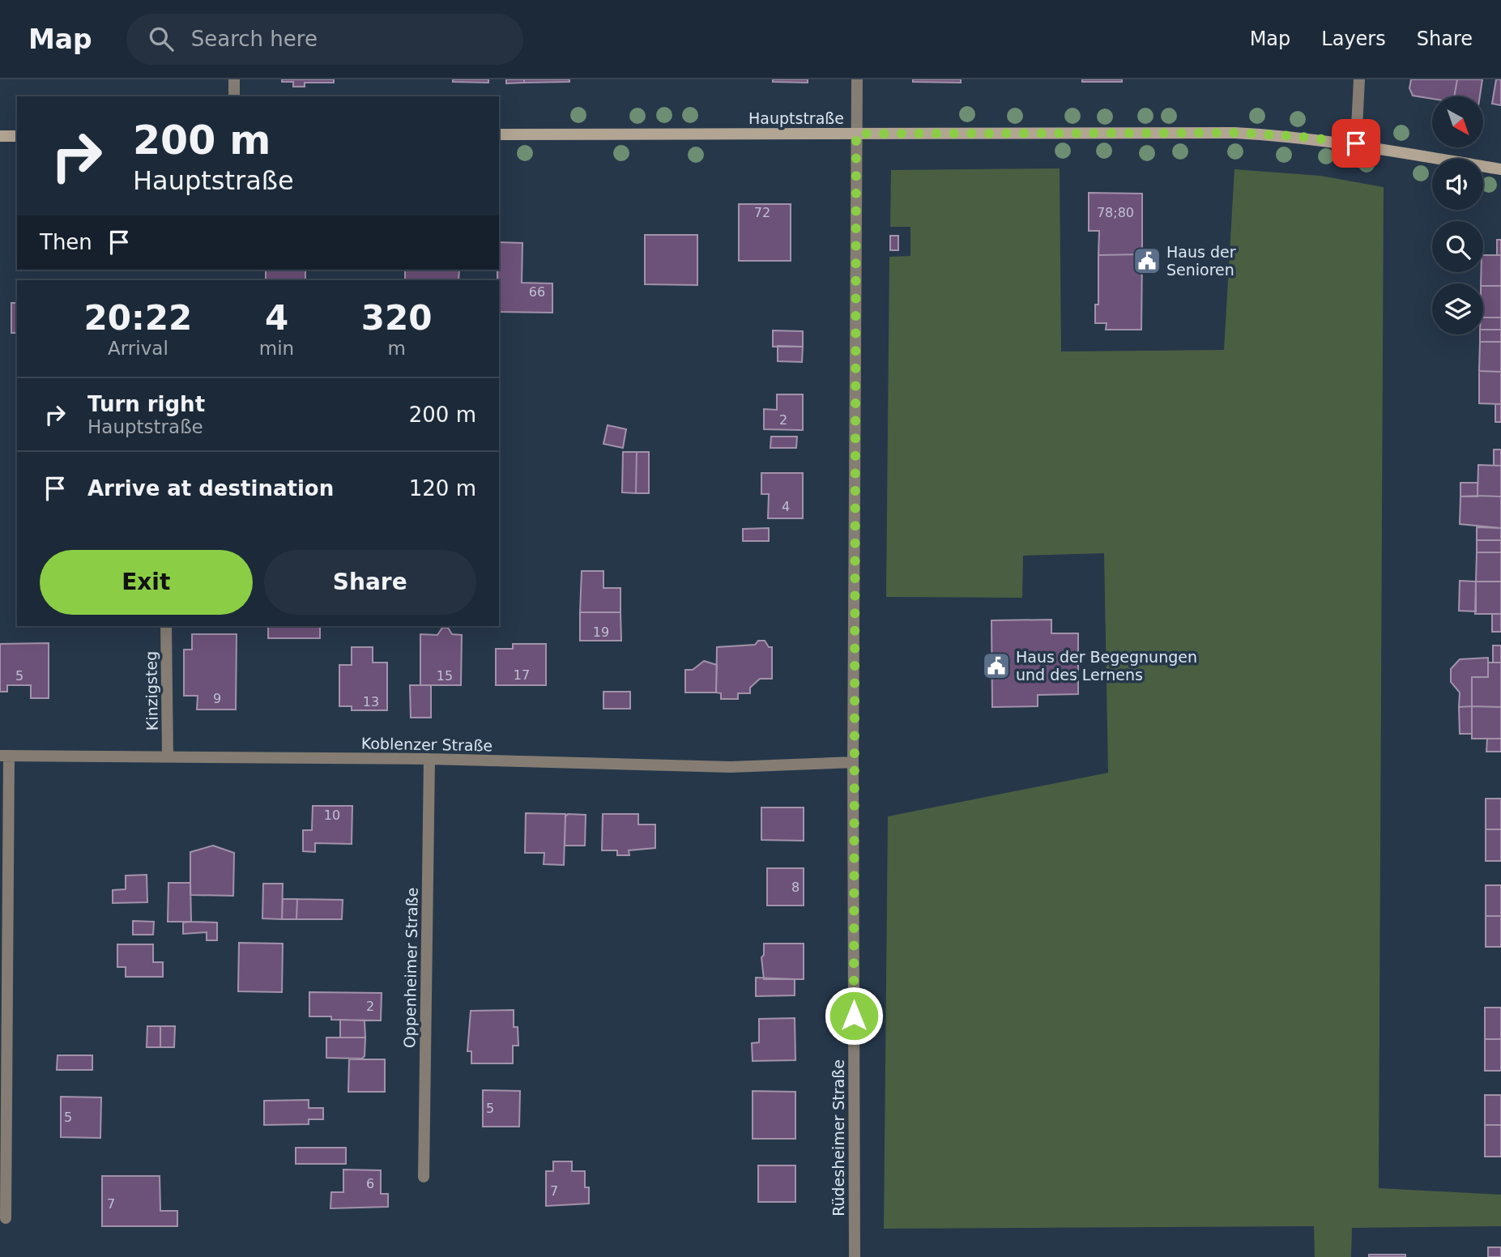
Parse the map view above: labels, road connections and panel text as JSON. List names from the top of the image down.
{
  "streets": {
    "main road": ["Hauptstraße"],
    "street": [
      "Kinzigsteg",
      "Koblenzer Straße",
      "Oppenheimer Straße",
      "Rüdesheimer Straße"
    ]
  },
  "crossings": [
    ["Hauptstraße", "Rüdesheimer Straße"],
    ["Kinzigsteg", "Koblenzer Straße"],
    ["Koblenzer Straße", "Oppenheimer Straße"],
    ["Koblenzer Straße", "Rüdesheimer Straße"]
  ],
  "places": {
    "public building": ["Haus der Senioren", "Haus der Begegnungen und des Lernens"]
  },
  "house_numbers": [
    "72",
    "78;80",
    "66",
    "2",
    "4",
    "19",
    "17",
    "5",
    "15",
    "9",
    "13",
    "10",
    "8",
    "2",
    "5",
    "5",
    "6",
    "7",
    "7"
  ],
  "north": "bottom right",
  "page": {
    "header": "Map",
    "search": "Search here",
    "nav": ["Map", "Layers", "Share"],
    "turn": ["200 m", "Hauptstraße"],
    "then": "Then",
    "eta": [
      "20:22",
      "Arrival",
      "4",
      "min",
      "320",
      "m"
    ],
    "list": [
      {
        "name": "Turn right",
        "note": "Hauptstraße",
        "value": "200 m"
      },
      {
        "name": "Arrive at destination",
        "value": "120 m"
      }
    ],
    "buttons": ["Exit", "Share"]
  }
}
